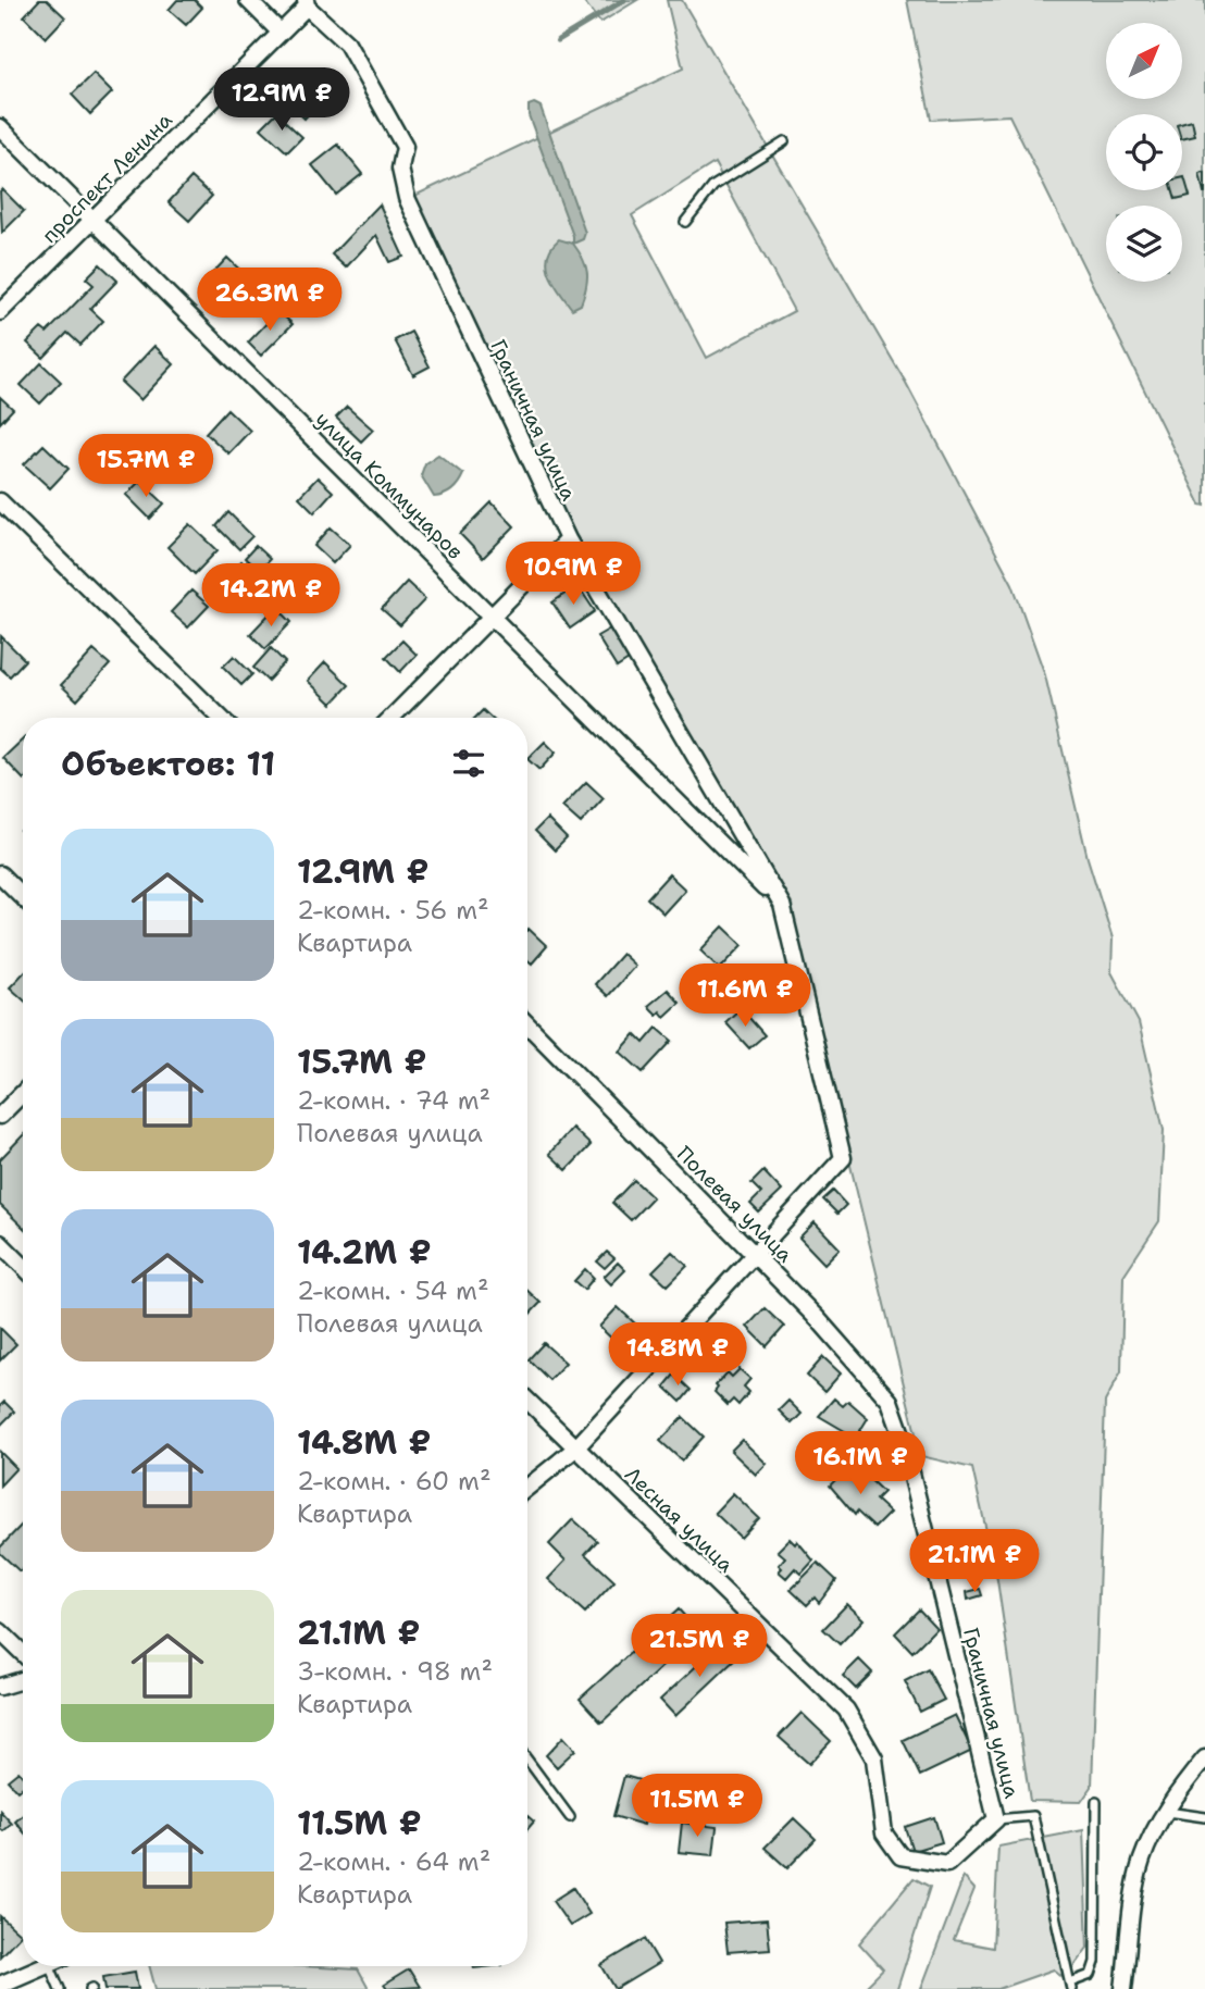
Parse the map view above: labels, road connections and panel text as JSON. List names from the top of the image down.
{
  "streets": {
    "street": [
      "проспект Ленина",
      "Граничная улица",
      "улица Коммунаров",
      "Полевая улица",
      "Лесная улица"
    ]
  },
  "crossings": [
    ["проспект Ленина", "Граничная улица"],
    ["проспект Ленина", "улица Коммунаров"],
    ["Граничная улица", "улица Коммунаров"],
    ["Граничная улица", "Полевая улица"],
    ["Граничная улица", "Лесная улица"]
  ],
  "north": "top right",
  "page": {
    "price": [
      "12.9M ₽",
      "26.3M ₽",
      "15.7M ₽",
      "10.9M ₽",
      "14.2M ₽",
      "11.6M ₽",
      "14.8M ₽",
      "16.1M ₽",
      "21.1M ₽",
      "21.5M ₽",
      "11.5M ₽"
    ],
    "heading": "Объектов: 11",
    "list": [
      {
        "name": "12.9M ₽",
        "note": "2-комн. · 56 m² · Квартира"
      },
      {
        "name": "15.7M ₽",
        "note": "2-комн. · 74 m² · Полевая улица"
      },
      {
        "name": "14.2M ₽",
        "note": "2-комн. · 54 m² · Полевая улица"
      },
      {
        "name": "14.8M ₽",
        "note": "2-комн. · 60 m² · Квартира"
      },
      {
        "name": "21.1M ₽",
        "note": "3-комн. · 98 m² · Квартира"
      },
      {
        "name": "11.5M ₽",
        "note": "2-комн. · 64 m² · Квартира"
      }
    ]
  }
}
